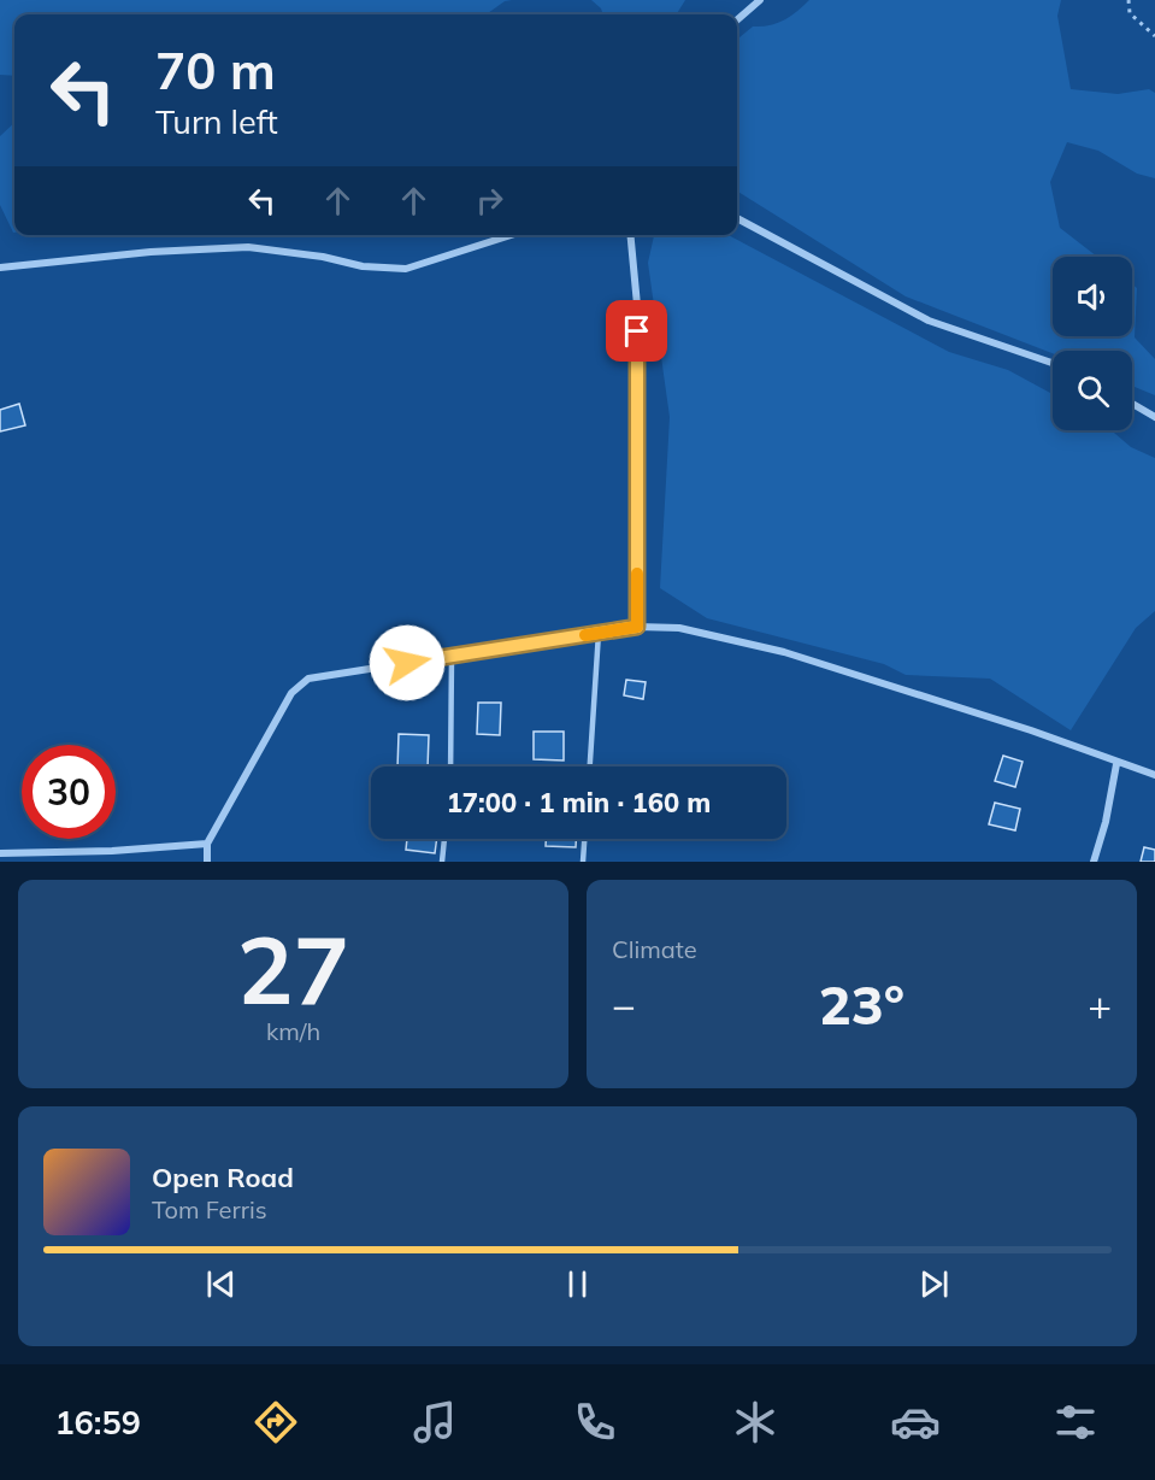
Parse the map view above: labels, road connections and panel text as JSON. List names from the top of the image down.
{
  "page": {
    "turn": ["70 m", "Turn left"],
    "limit": "30",
    "trip": "17:00 · 1 min · 160 m",
    "tile": [
      ["27", "km/h"],
      "Climate"
    ],
    "heat": ["−", "23°", "+"],
    "song": ["Open Road", "Tom Ferris"],
    "tabs": "16:59"
  }
}
